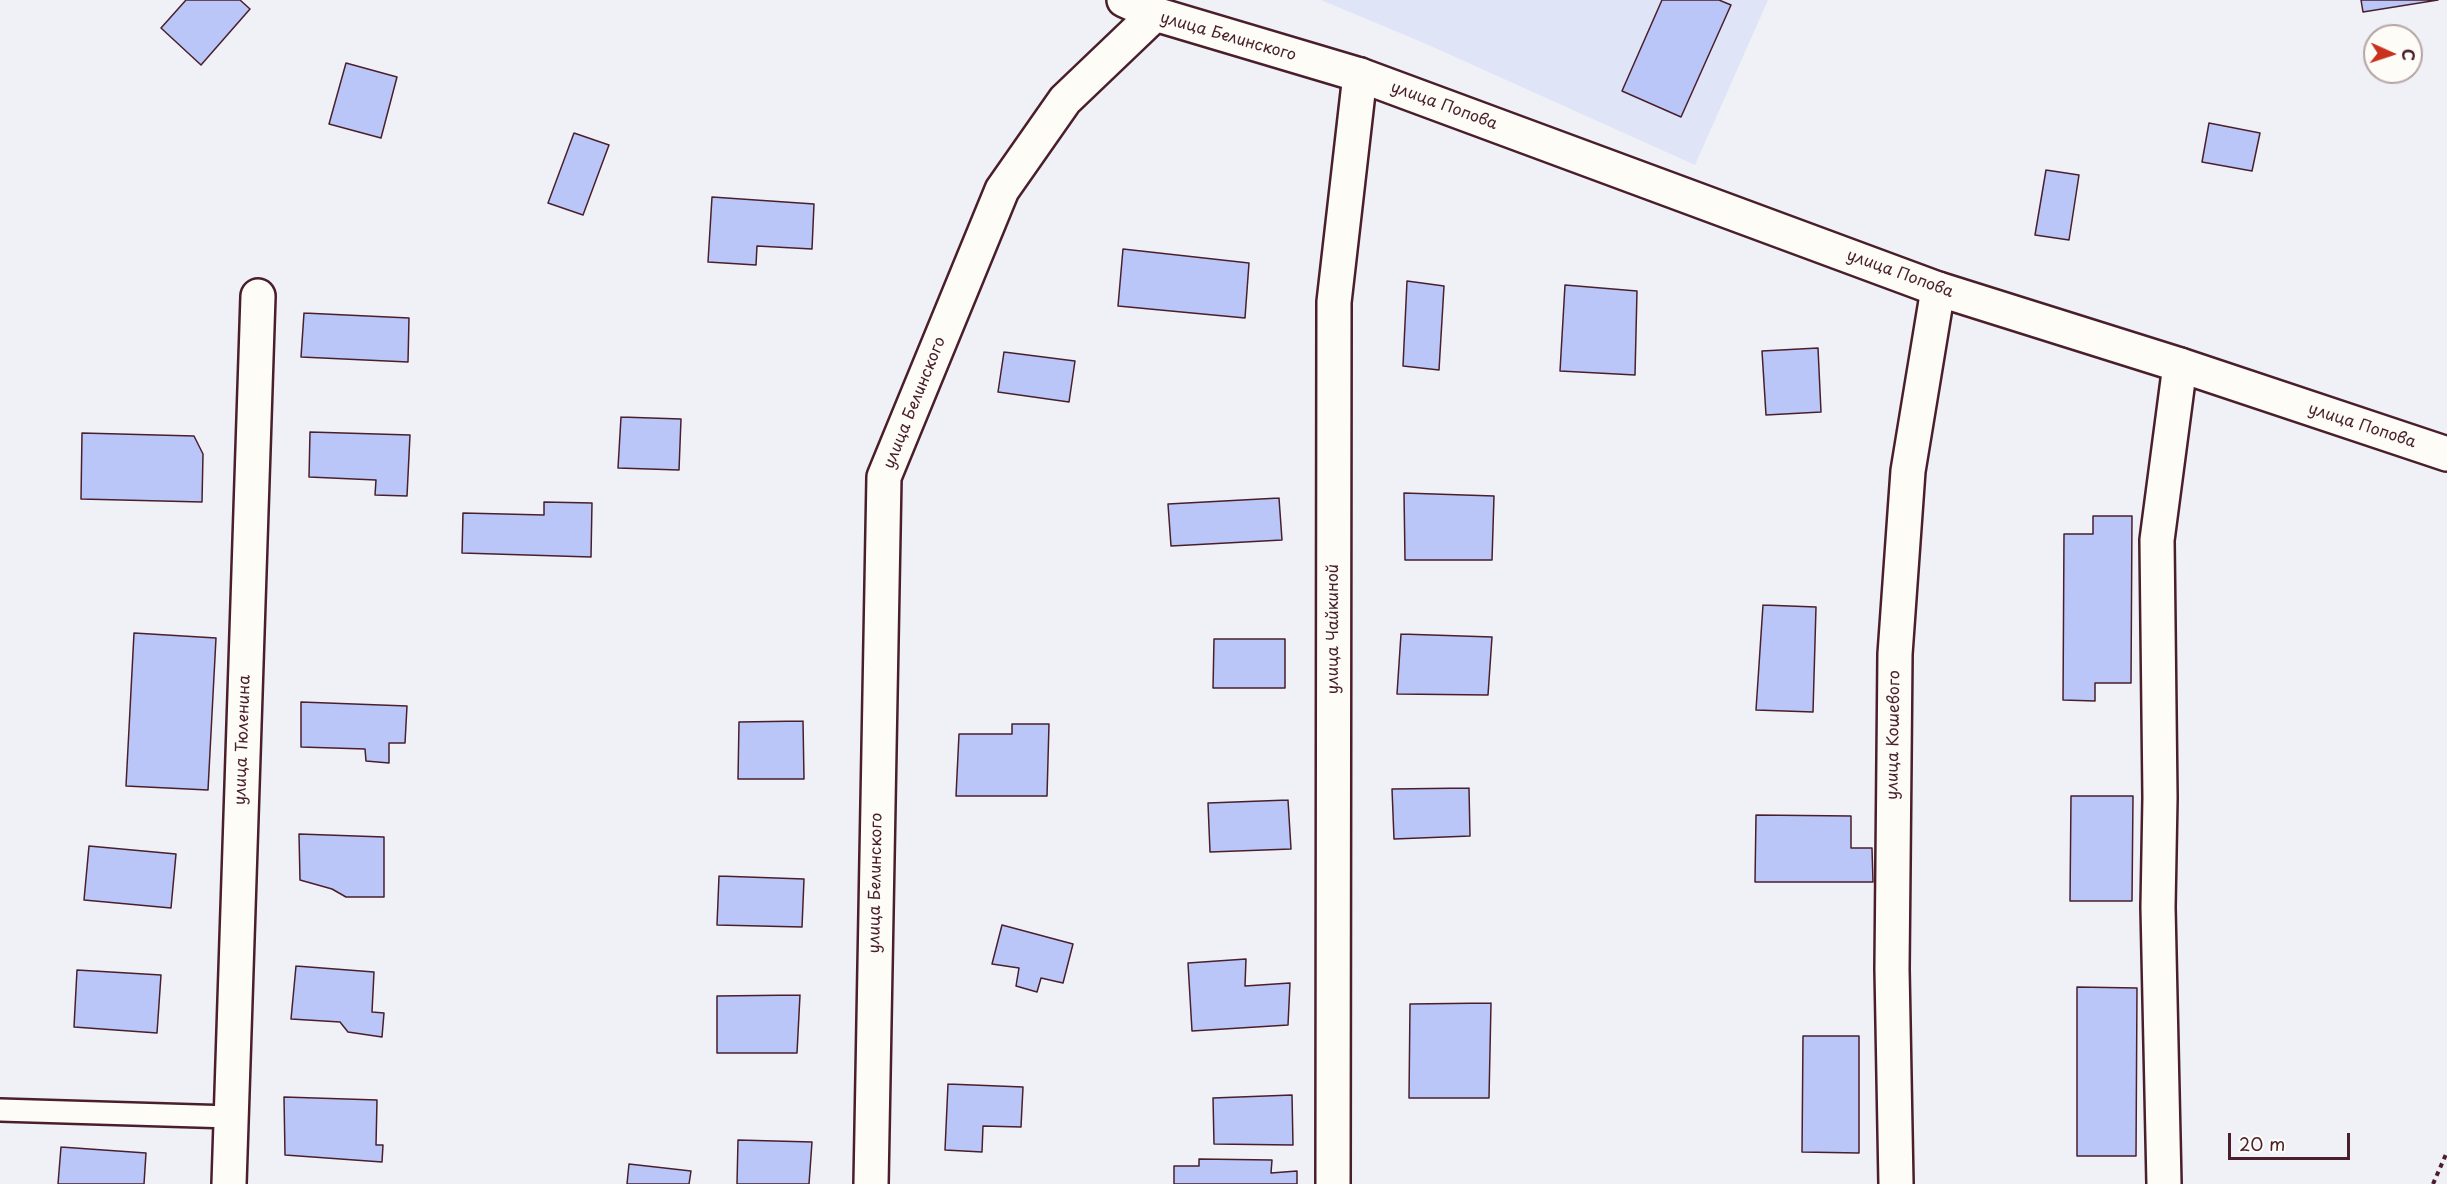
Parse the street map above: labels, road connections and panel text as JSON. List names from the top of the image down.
{
  "streets": {
    "street": [
      "улица Белинского",
      "улица Попова",
      "улица Чайкиной",
      "улица Кошевого",
      "улица Тюленина"
    ]
  },
  "crossings": [
    ["улица Белинского", "улица Попова"],
    ["улица Белинского", "улица Чайкиной"],
    ["улица Попова", "улица Чайкиной"],
    ["улица Попова", "улица Кошевого"]
  ],
  "scale_bar": "20 m",
  "north": "right"
}
